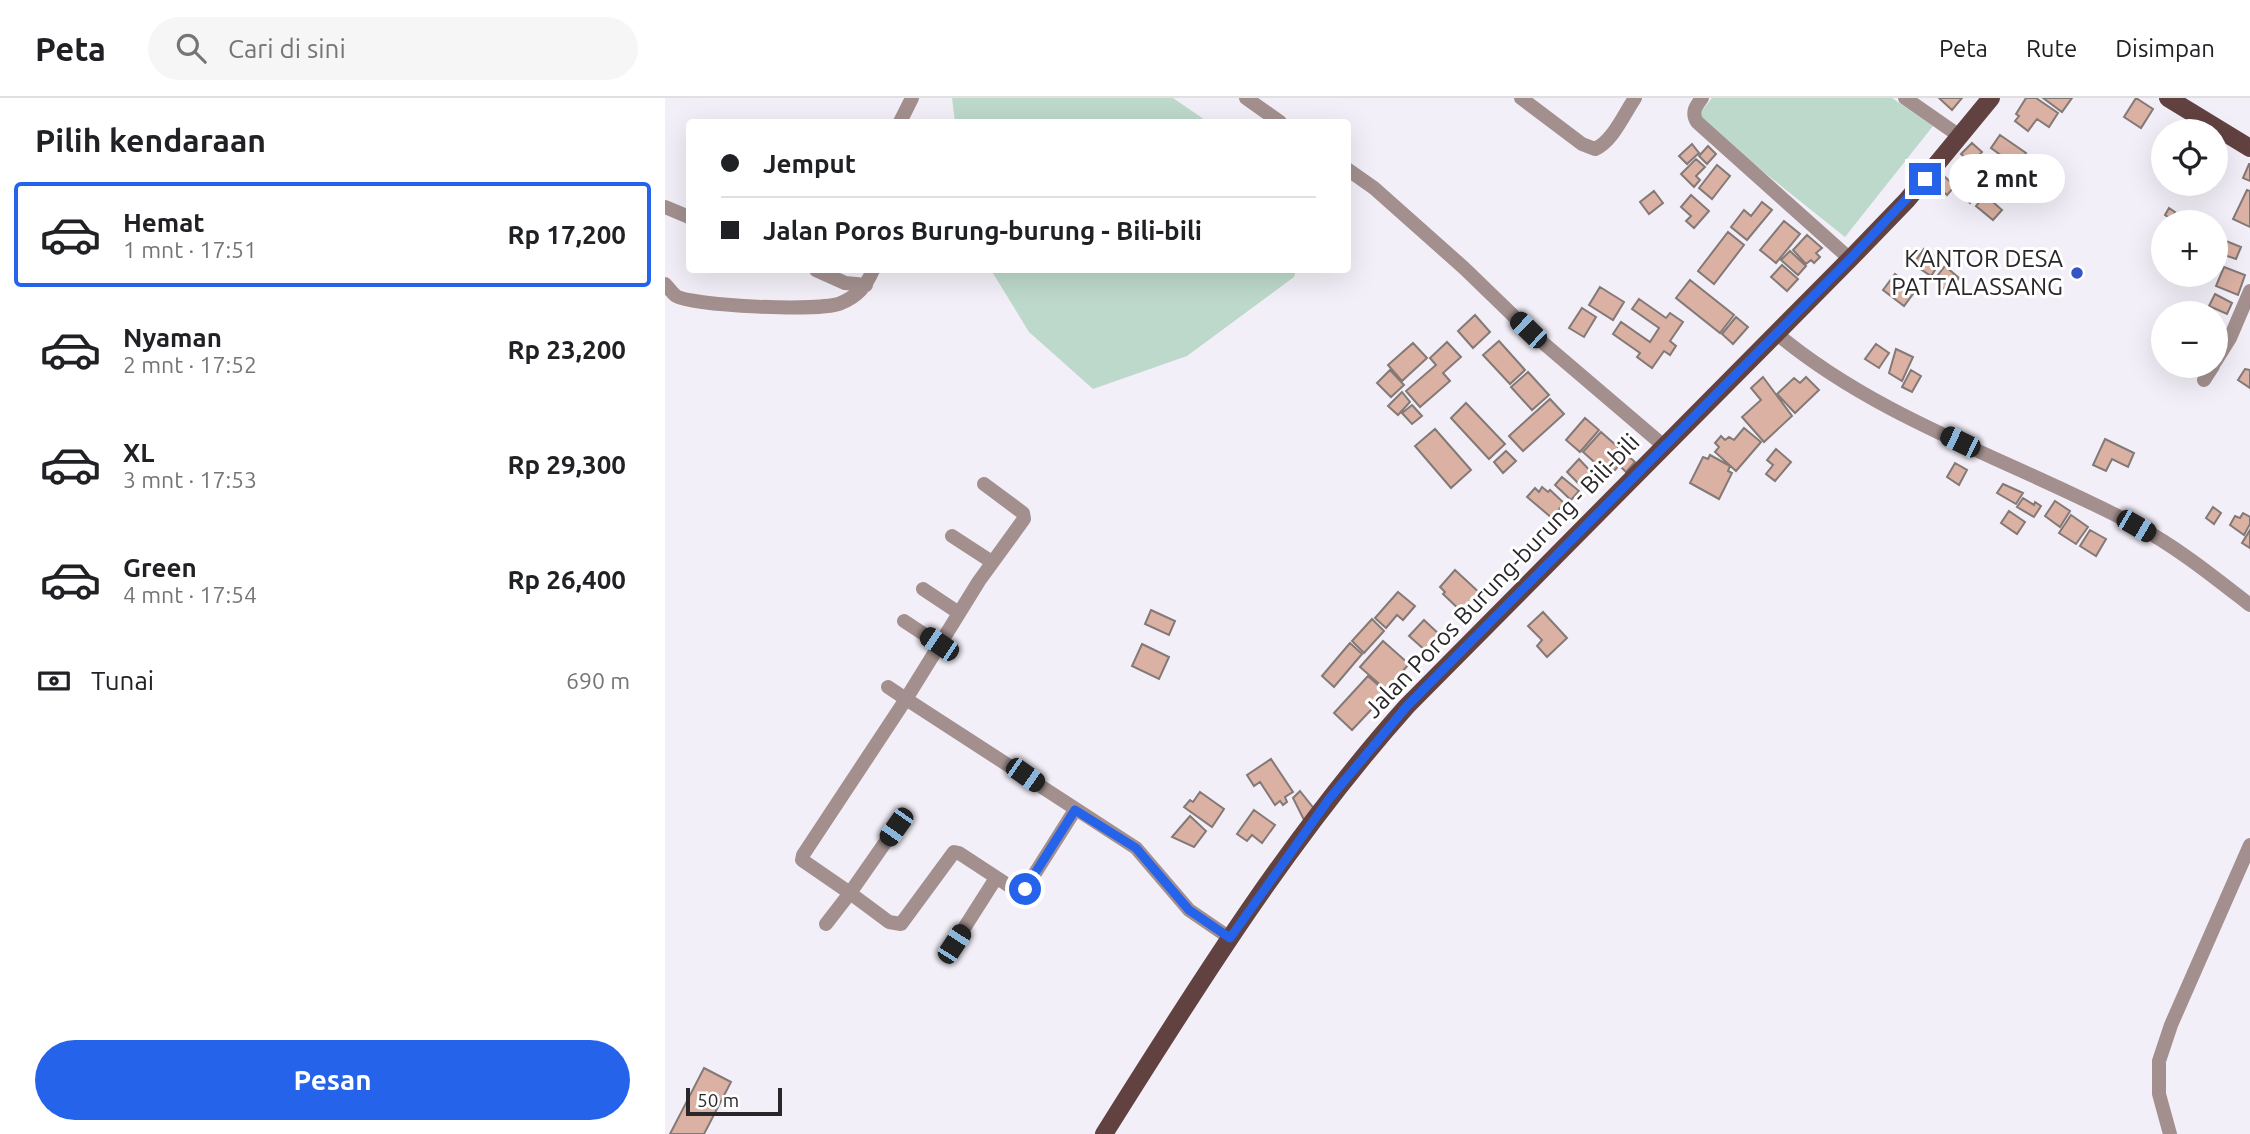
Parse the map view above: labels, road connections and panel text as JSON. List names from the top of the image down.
{
  "streets": {
    "main road": ["Jalan Poros Burung-burung - Bili-bili"]
  },
  "places": ["KANTOR DESA PATTALASSANG"],
  "scale_bar": "50 m",
  "page": {
    "header": "Peta",
    "search": "Cari di sini",
    "nav": ["Peta", "Rute", "Disimpan"],
    "heading": "Pilih kendaraan",
    "map_buttons": ["+", "−"],
    "banner": ["Jemput", "Jalan Poros Burung-burung - Bili-bili"],
    "bubble": "2 mnt",
    "list": [
      {
        "name": "Hemat",
        "note": "1 mnt · 17:51",
        "value": "Rp 17,200"
      },
      {
        "name": "Nyaman",
        "note": "2 mnt · 17:52",
        "value": "Rp 23,200"
      },
      {
        "name": "XL",
        "note": "3 mnt · 17:53",
        "value": "Rp 29,300"
      },
      {
        "name": "Green",
        "note": "4 mnt · 17:54",
        "value": "Rp 26,400"
      }
    ],
    "pay": ["Tunai", "690 m"],
    "buttons": "Pesan",
    "scale": "50 m"
  }
}
